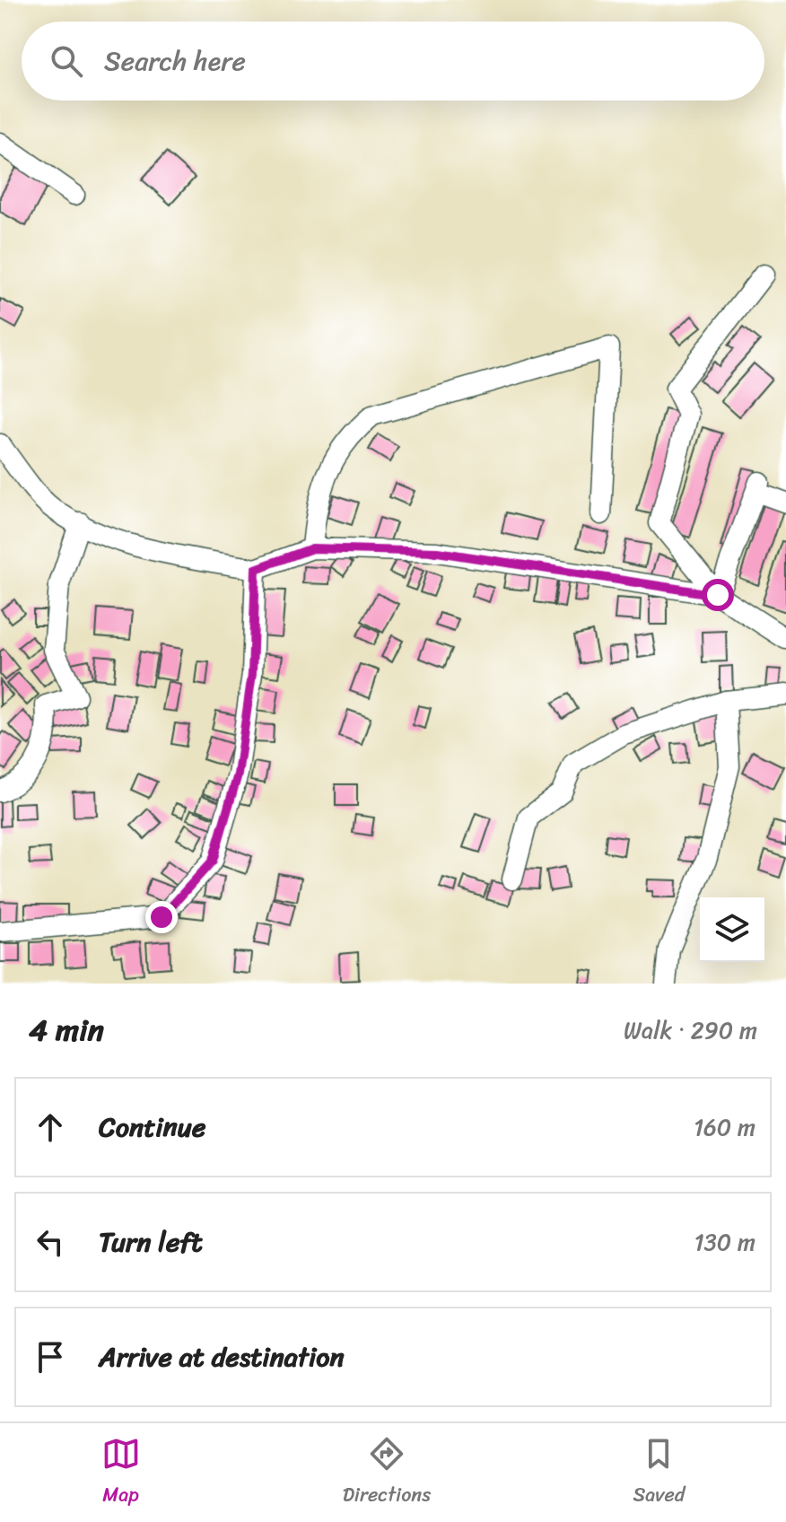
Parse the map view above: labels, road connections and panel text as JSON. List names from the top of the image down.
{
  "page": {
    "search": "Search here",
    "heading": ["4 min", "Walk · 290 m"],
    "list": [
      ["Continue", "160 m"],
      ["Turn left", "130 m"],
      "Arrive at destination"
    ],
    "nav": ["Map", "Directions", "Saved"]
  }
}
